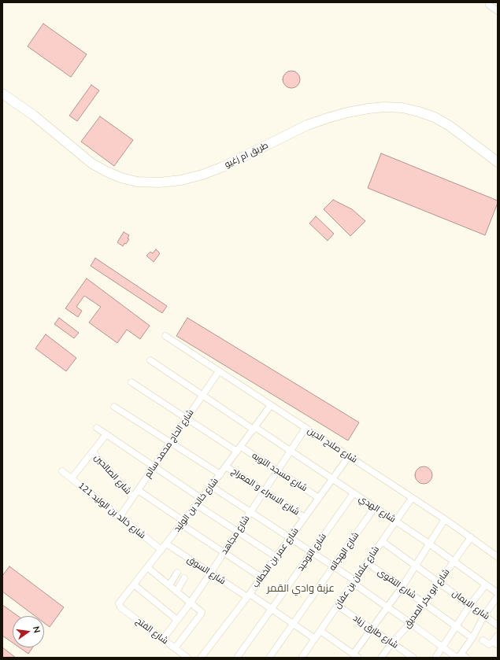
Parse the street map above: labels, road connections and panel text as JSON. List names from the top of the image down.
{
  "streets": {
    "main road": ["طريق ام زغيو"],
    "street": [
      "شارع الحاج محمد سالم",
      "شارع صلاح الدين",
      "شارع مسجد التوبه",
      "شارع الصالحين",
      "شارع الاسراء و المعراج",
      "شارع خالد بن الوليد",
      "شارع الهدي",
      "شارع خالد بن الوليد 121",
      "شارع مجاهد",
      "شارع الهجانه",
      "شارع التوحيد",
      "شارع عمر بن الخطاب",
      "شارع السوق",
      "شارع عثمان بن عفان",
      "شارع التقوى",
      "شارع ابو بكر الصديق",
      "شارع الايمان",
      "شارع الفتح",
      "شارع طارق زياد"
    ]
  },
  "crossings": [
    ["شارع الحاج محمد سالم", "شارع صلاح الدين"],
    ["شارع الحاج محمد سالم", "شارع مسجد التوبه"],
    ["شارع الحاج محمد سالم", "شارع الصالحين"],
    ["شارع الحاج محمد سالم", "شارع الهدي"],
    ["شارع الحاج محمد سالم", "شارع خالد بن الوليد 121"],
    ["شارع صلاح الدين", "شارع خالد بن الوليد"],
    ["شارع صلاح الدين", "شارع مجاهد"],
    ["شارع صلاح الدين", "شارع عمر بن الخطاب"],
    ["شارع صلاح الدين", "شارع عثمان بن عفان"],
    ["شارع صلاح الدين", "شارع ابو بكر الصديق"],
    ["شارع مسجد التوبه", "شارع خالد بن الوليد"],
    ["شارع مسجد التوبه", "شارع مجاهد"],
    ["شارع مسجد التوبه", "شارع عمر بن الخطاب"],
    ["شارع الصالحين", "شارع خالد بن الوليد"],
    ["شارع الصالحين", "شارع مجاهد"],
    ["شارع الصالحين", "شارع عمر بن الخطاب"],
    ["شارع الاسراء و المعراج", "شارع خالد بن الوليد"],
    ["شارع الاسراء و المعراج", "شارع مجاهد"],
    ["شارع الاسراء و المعراج", "شارع عمر بن الخطاب"],
    ["شارع خالد بن الوليد", "شارع الهدي"],
    ["شارع خالد بن الوليد", "شارع خالد بن الوليد 121"],
    ["شارع خالد بن الوليد", "شارع السوق"],
    ["شارع خالد بن الوليد", "شارع الفتح"],
    ["شارع الهدي", "شارع مجاهد"],
    ["شارع الهدي", "شارع الهجانه"],
    ["شارع الهدي", "شارع التوحيد"],
    ["شارع الهدي", "شارع عمر بن الخطاب"],
    ["شارع الهدي", "شارع عثمان بن عفان"],
    ["شارع الهدي", "شارع ابو بكر الصديق"],
    ["شارع مجاهد", "شارع السوق"],
    ["شارع مجاهد", "شارع الفتح"],
    ["شارع الهجانه", "شارع السوق"],
    ["شارع التوحيد", "شارع السوق"],
    ["شارع عمر بن الخطاب", "شارع السوق"],
    ["شارع السوق", "شارع عثمان بن عفان"],
    ["شارع عثمان بن عفان", "شارع التقوى"],
    ["شارع عثمان بن عفان", "شارع الايمان"],
    ["شارع عثمان بن عفان", "شارع طارق زياد"],
    ["شارع التقوى", "شارع ابو بكر الصديق"],
    ["شارع ابو بكر الصديق", "شارع الايمان"],
    ["شارع ابو بكر الصديق", "شارع طارق زياد"]
  ],
  "districts": ["عزبة وادي القمر"],
  "north": "right"
}
